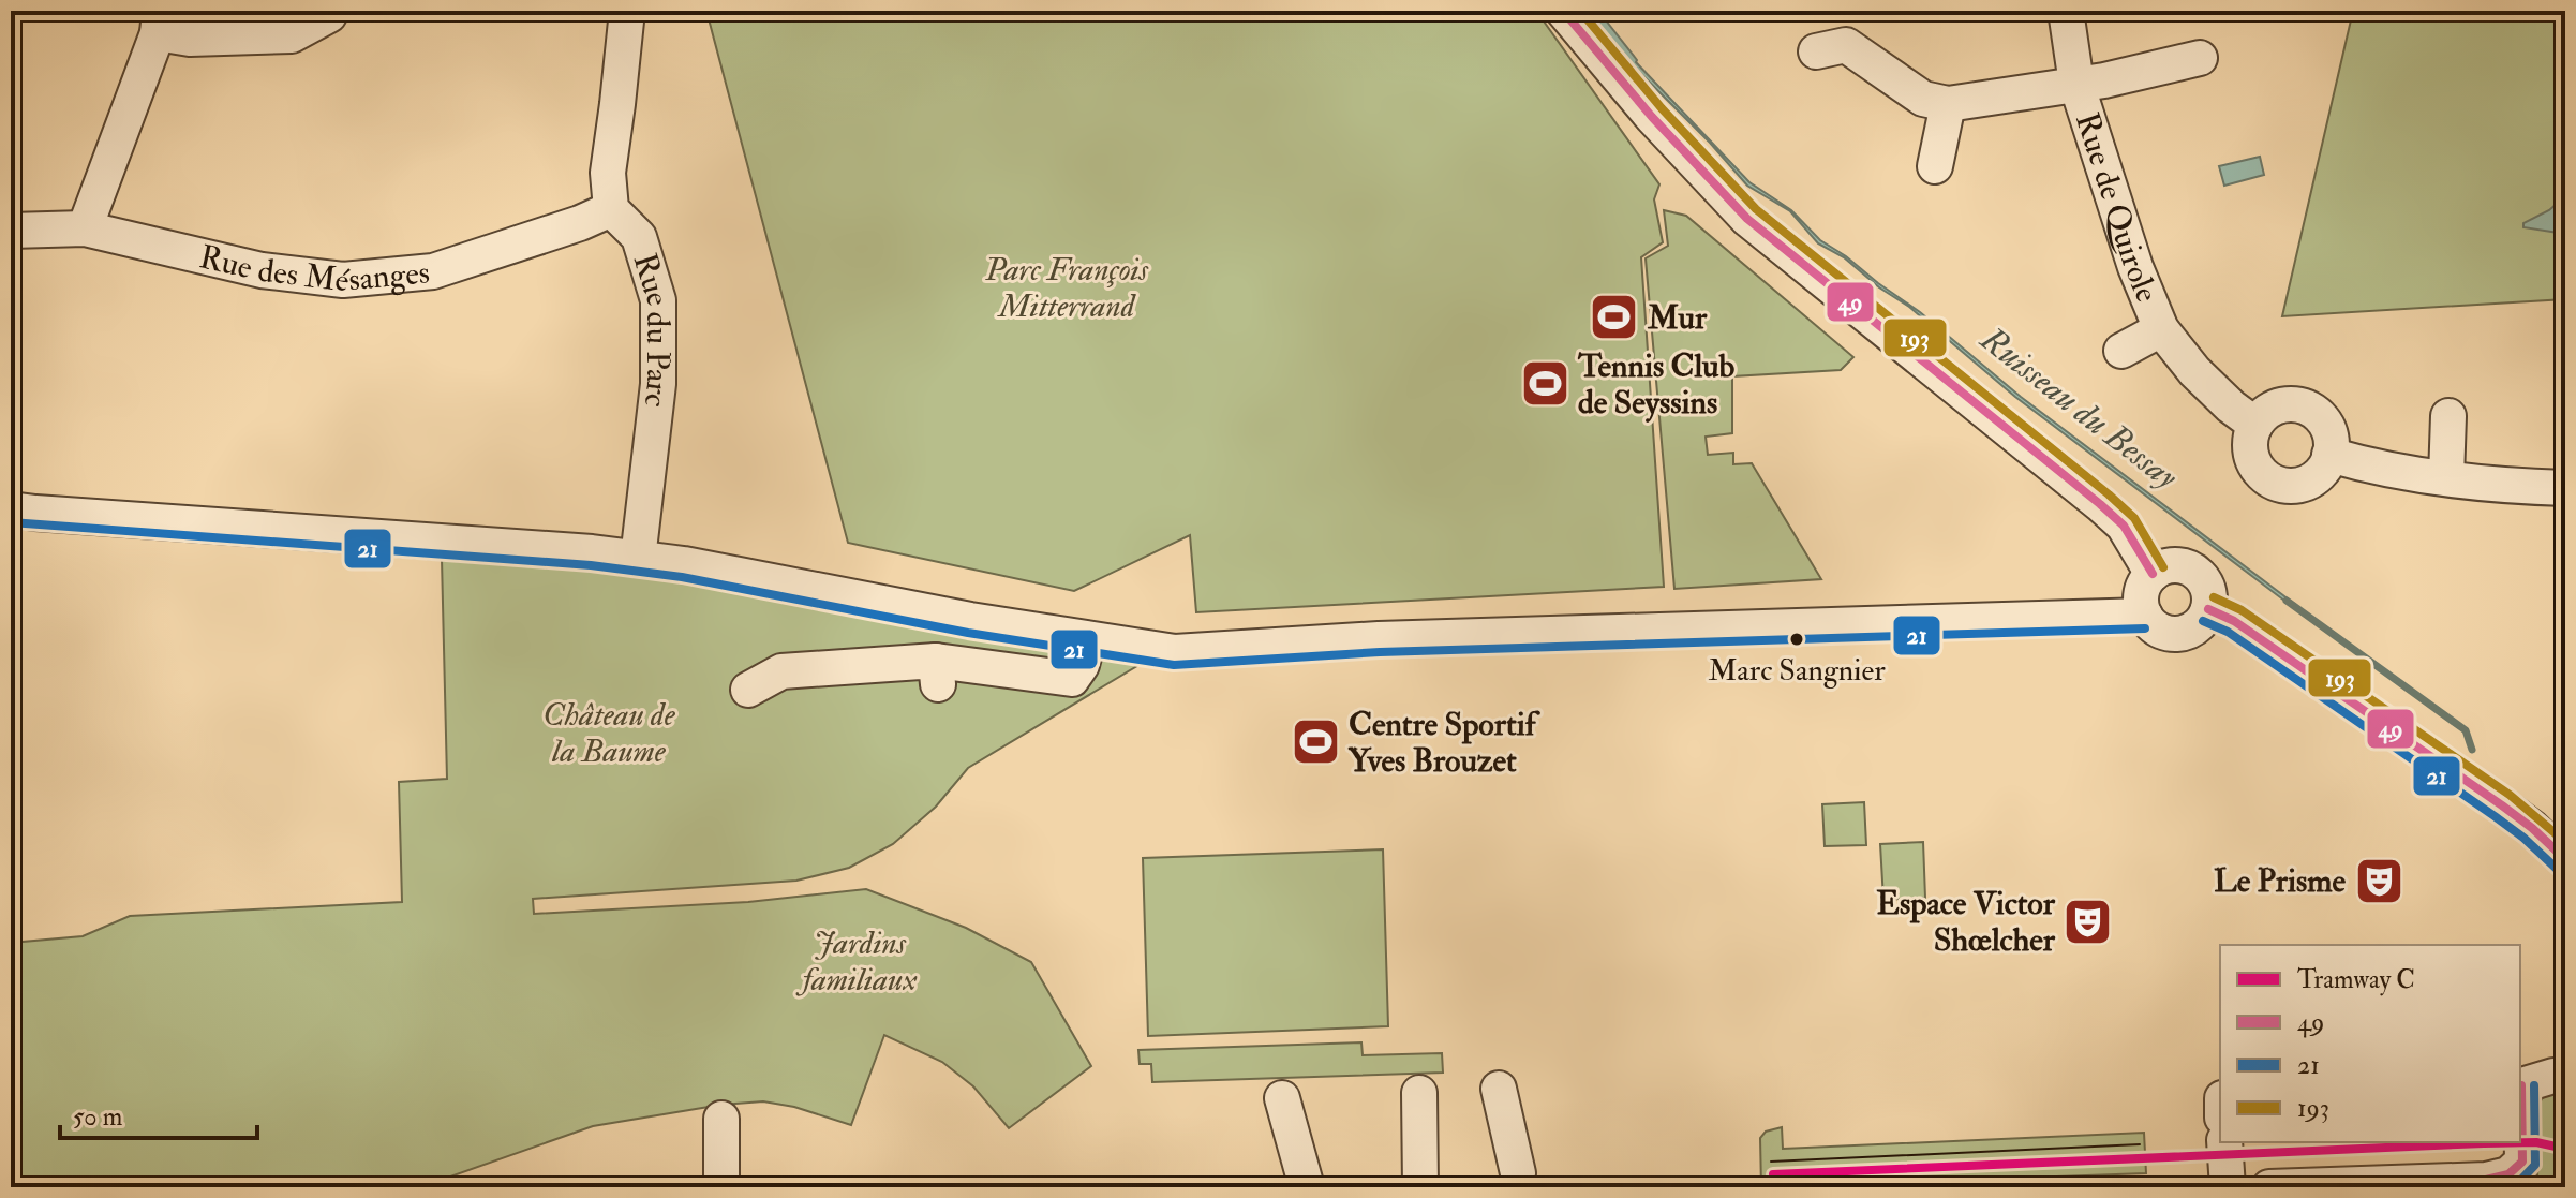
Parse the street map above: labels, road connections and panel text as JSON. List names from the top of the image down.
{
  "streets": {
    "street": ["Rue de Quirole", "Rue des Mésanges", "Rue du Parc"]
  },
  "crossings": [
    ["Rue des Mésanges", "Rue du Parc"]
  ],
  "water": ["Ruisseau du Bessay"],
  "parks": ["Parc François Mitterrand", "Château de la Baume", "Jardins familiaux"],
  "places": {
    "sports": ["Mur", "Tennis Club de Seyssins", "Centre Sportif Yves Brouzet"],
    "other": ["Marc Sangnier"],
    "theatre": ["Le Prisme", "Espace Victor Shœlcher"]
  },
  "lines": [
    "transit line 49",
    "transit line 193",
    "transit line 21",
    "tram line C"
  ],
  "legend": [
    "Tramway C",
    "49",
    "21",
    "193"
  ],
  "scale_bar": "50 m"
}
